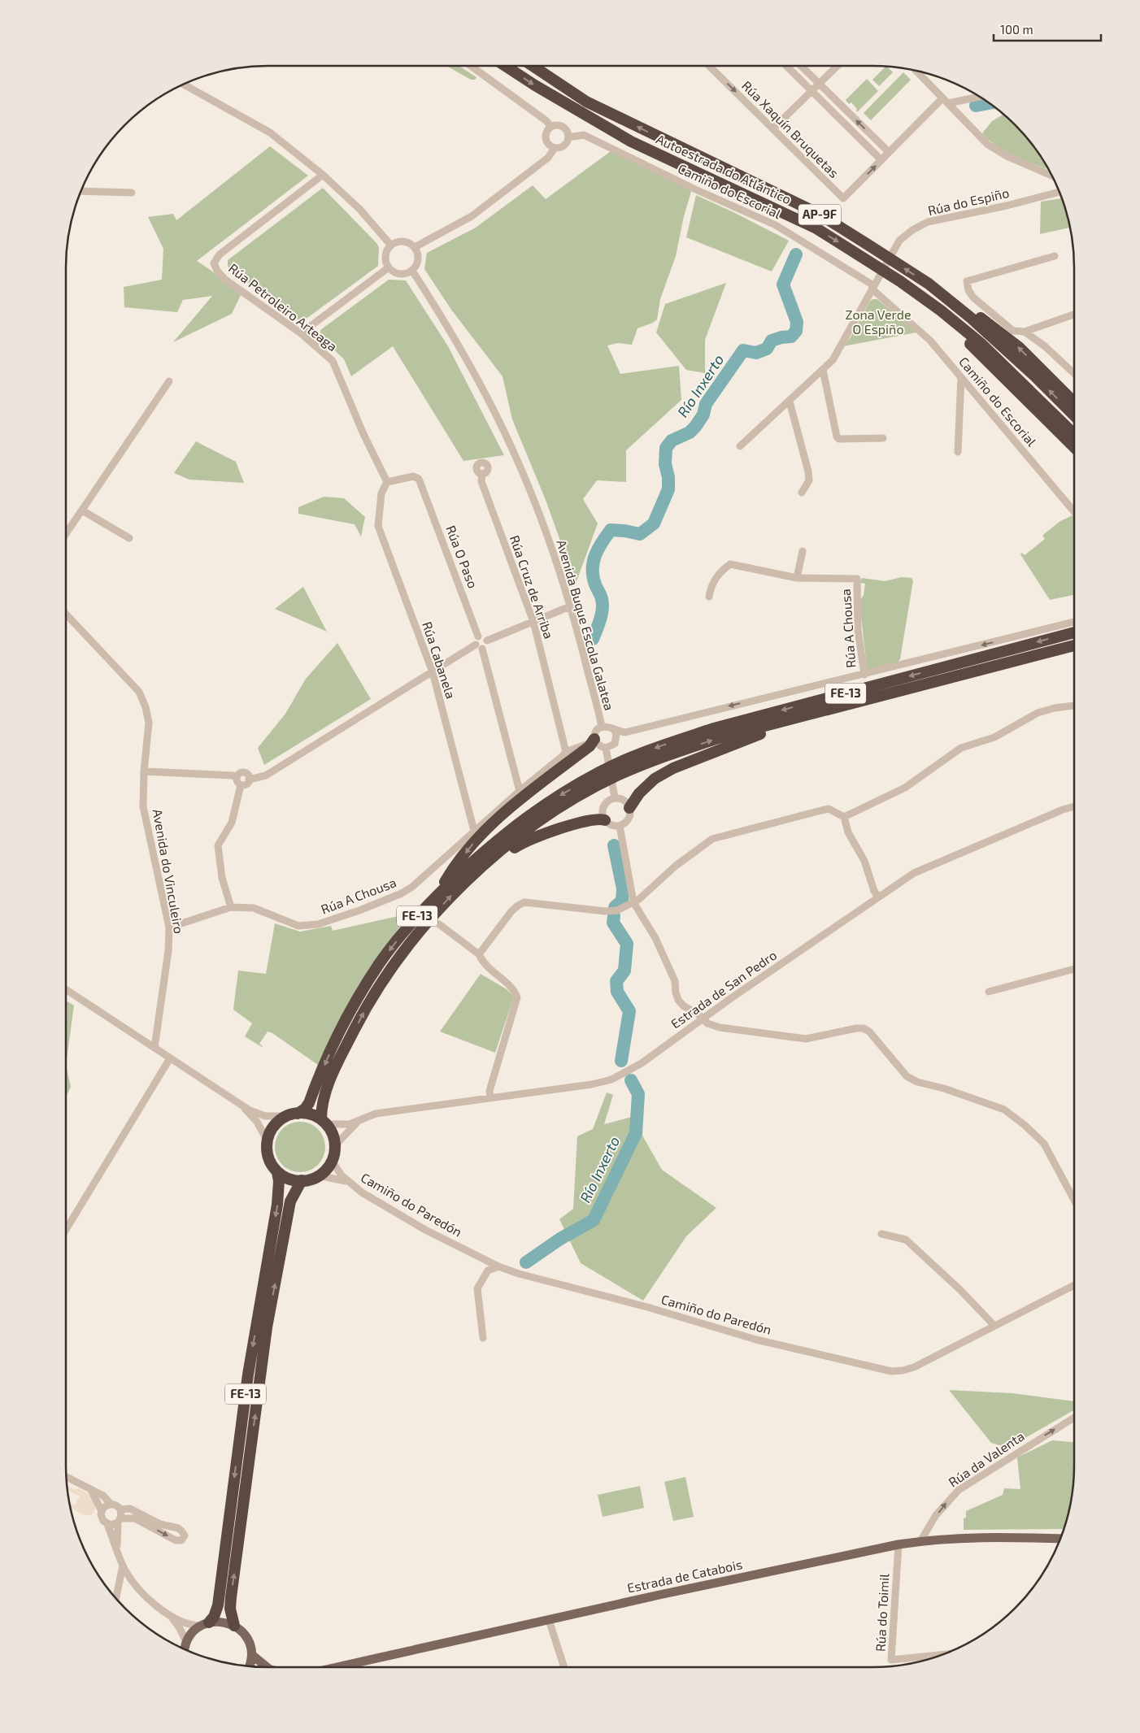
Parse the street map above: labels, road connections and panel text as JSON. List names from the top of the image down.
{
  "streets": {
    "highway": ["Autoestrada do Atlántico", "AP-9F", "FE-13"],
    "main road": ["Estrada de Catabois"],
    "street": [
      "Rúa Xaquín Bruquetas",
      "Camiño do Escorial",
      "Rúa do Espiño",
      "Rúa Petroleiro Arteaga",
      "Rúa O Paso",
      "Rúa Cruz de Arriba",
      "Avenida Buque Escola Galatea",
      "Rúa A Chousa",
      "Rúa Cabanela",
      "Avenida do Vinculeiro",
      "Estrada de San Pedro",
      "Camiño do Paredón",
      "Rúa da Valenta",
      "Rúa do Toimil"
    ]
  },
  "crossings": [
    ["Camiño do Escorial", "Rúa do Espiño"],
    ["Rúa Petroleiro Arteaga", "Rúa O Paso"],
    ["Rúa Petroleiro Arteaga", "Rúa Cabanela"],
    ["Rúa O Paso", "Rúa Cabanela"],
    ["Rúa Cruz de Arriba", "Rúa A Chousa"],
    ["Avenida Buque Escola Galatea", "Rúa A Chousa"],
    ["Rúa A Chousa", "Rúa Cabanela"],
    ["Rúa A Chousa", "Avenida do Vinculeiro"],
    ["FE-13", "Camiño do Paredón"],
    ["Rúa da Valenta", "Estrada de Catabois"],
    ["Estrada de Catabois", "Rúa do Toimil"]
  ],
  "one_way": ["Rúa A Chousa", "Rúa da Valenta"],
  "water": ["Río Inxerto"],
  "parks": ["Zona Verde O Espiño"],
  "scale_bar": "100 m"
}
